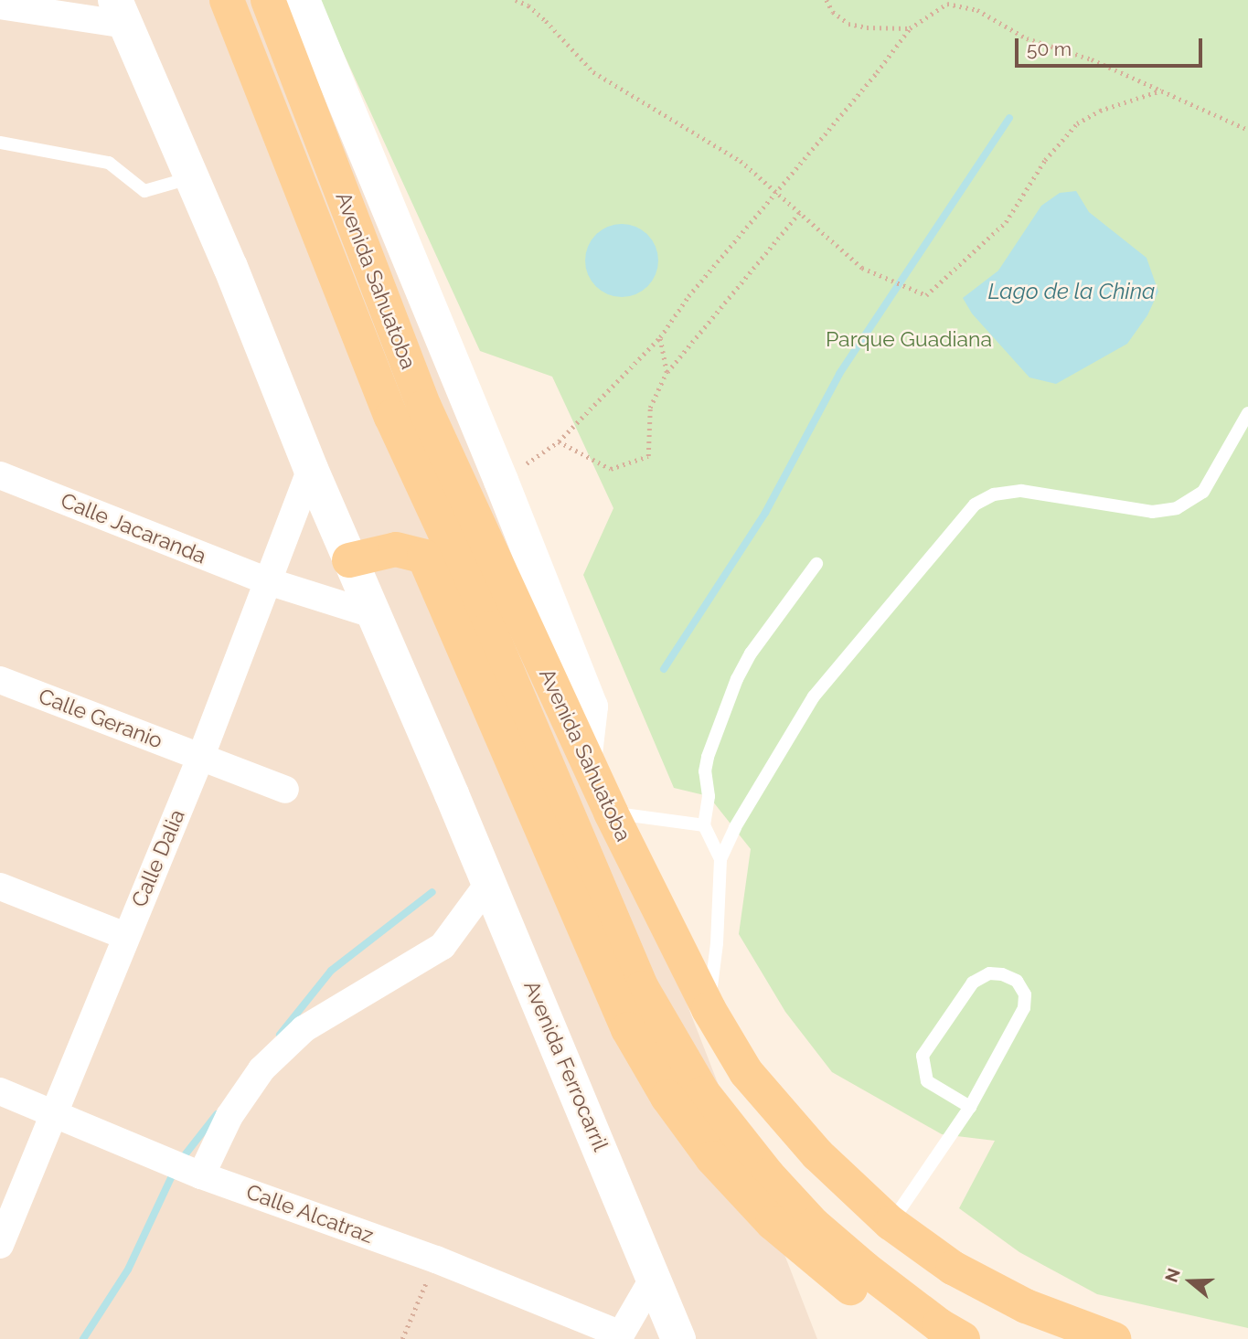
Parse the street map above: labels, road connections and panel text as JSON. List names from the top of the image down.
{
  "streets": {
    "main road": ["Avenida Sahuatoba"],
    "street": [
      "Calle Jacaranda",
      "Calle Geranio",
      "Calle Dalia",
      "Avenida Ferrocarril",
      "Calle Alcatraz"
    ]
  },
  "crossings": [
    ["Calle Jacaranda", "Calle Dalia"],
    ["Calle Jacaranda", "Avenida Ferrocarril"],
    ["Calle Geranio", "Calle Dalia"],
    ["Calle Dalia", "Calle Alcatraz"]
  ],
  "water": ["Lago de la China"],
  "parks": ["Parque Guadiana"],
  "scale_bar": "50 m",
  "north": "left"
}
